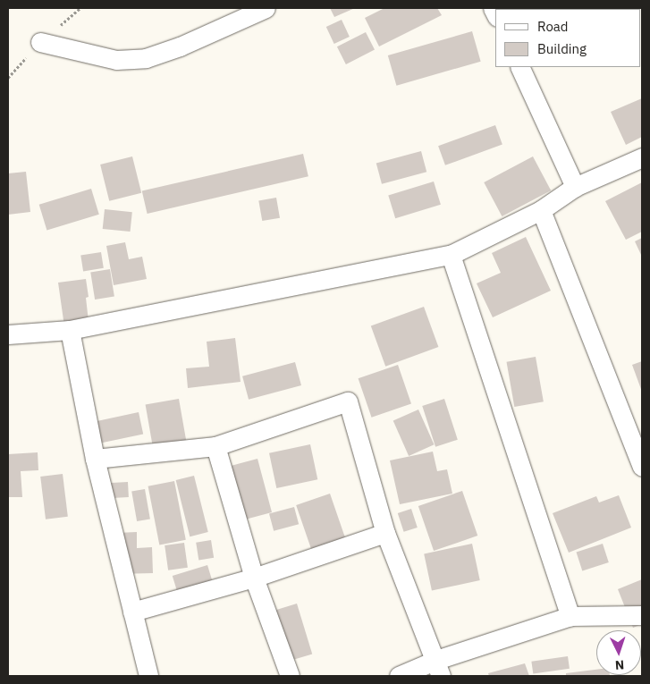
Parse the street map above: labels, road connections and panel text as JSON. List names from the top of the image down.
{
  "legend": ["Road", "Building"],
  "north": "bottom"
}
